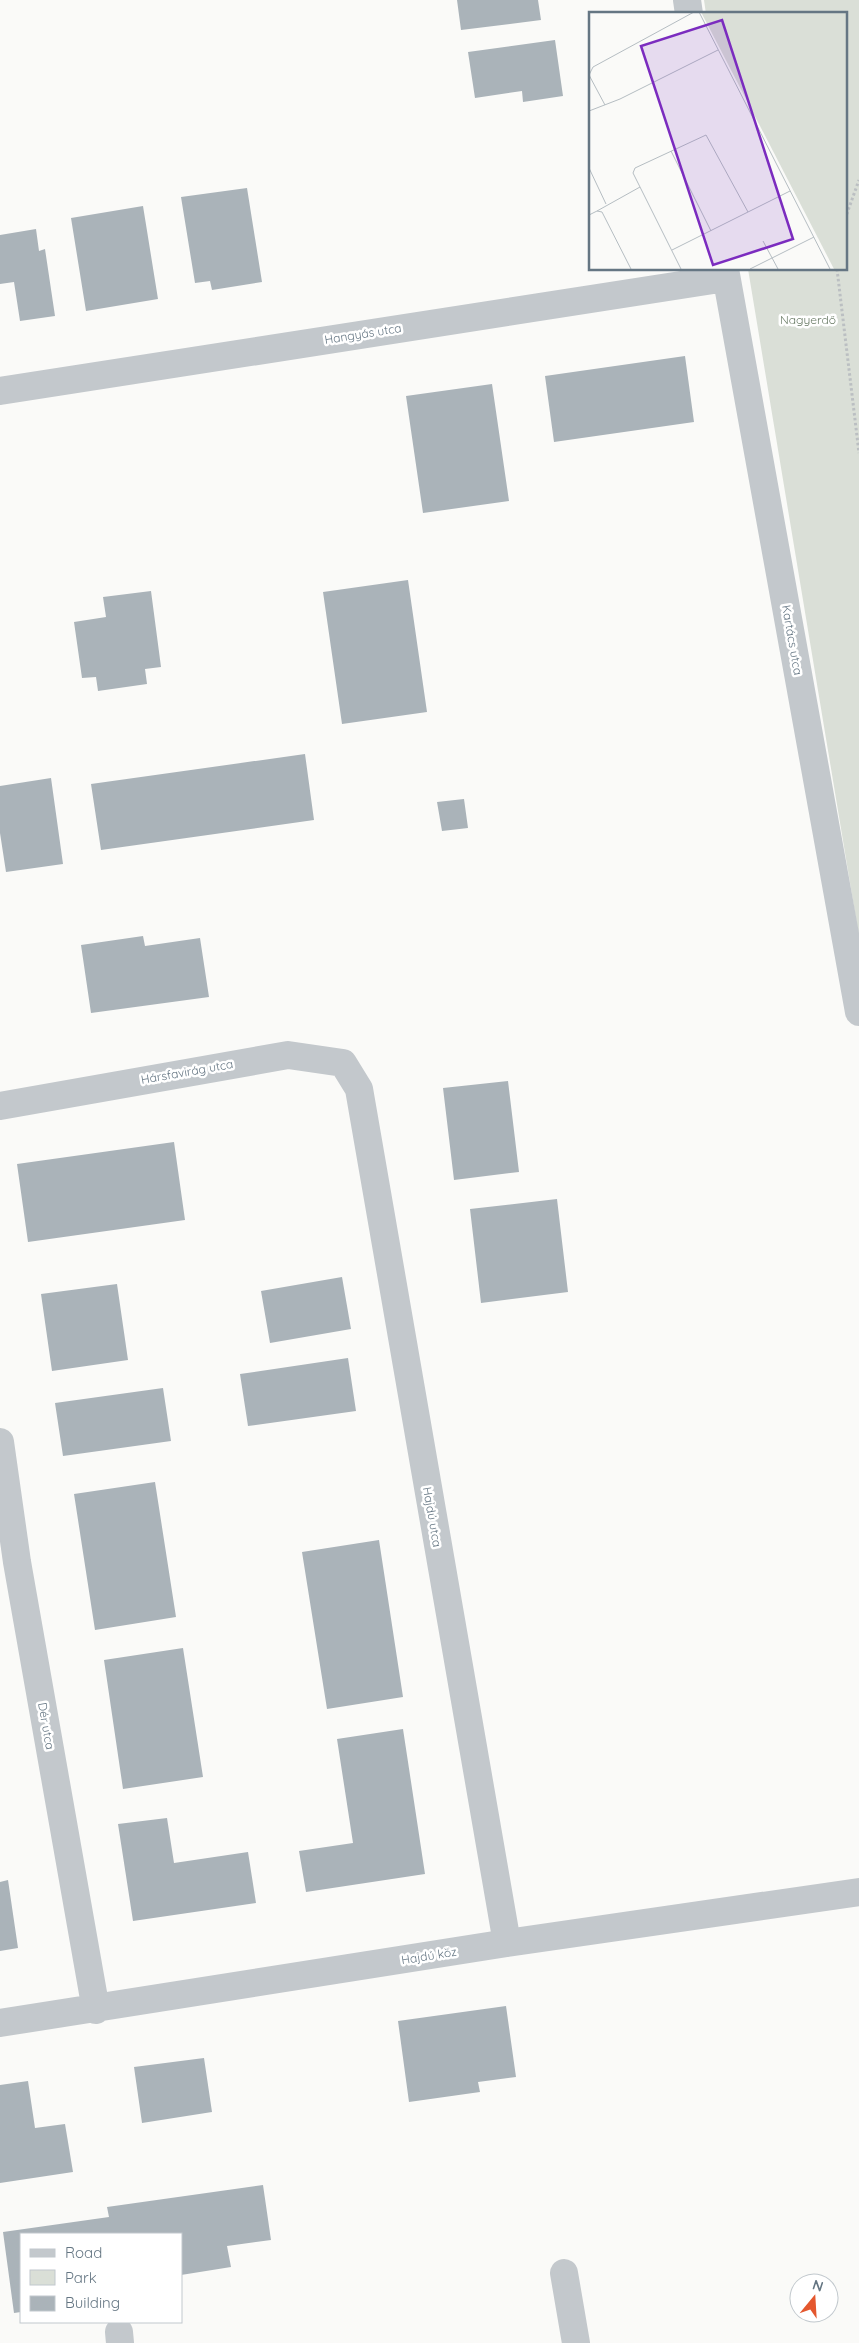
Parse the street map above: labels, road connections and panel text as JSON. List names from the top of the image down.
{
  "streets": {
    "street": [
      "Hangyás utca",
      "Kartács utca",
      "Hársfavirág utca",
      "Hajdú utca",
      "Dér utca",
      "Hajdú köz"
    ]
  },
  "crossings": [
    ["Hangyás utca", "Kartács utca"],
    ["Hársfavirág utca", "Hajdú utca"],
    ["Hajdú utca", "Hajdú köz"],
    ["Dér utca", "Hajdú köz"]
  ],
  "parks": ["Nagyerdő"],
  "legend": ["Road", "Park", "Building"],
  "north": "top"
}
